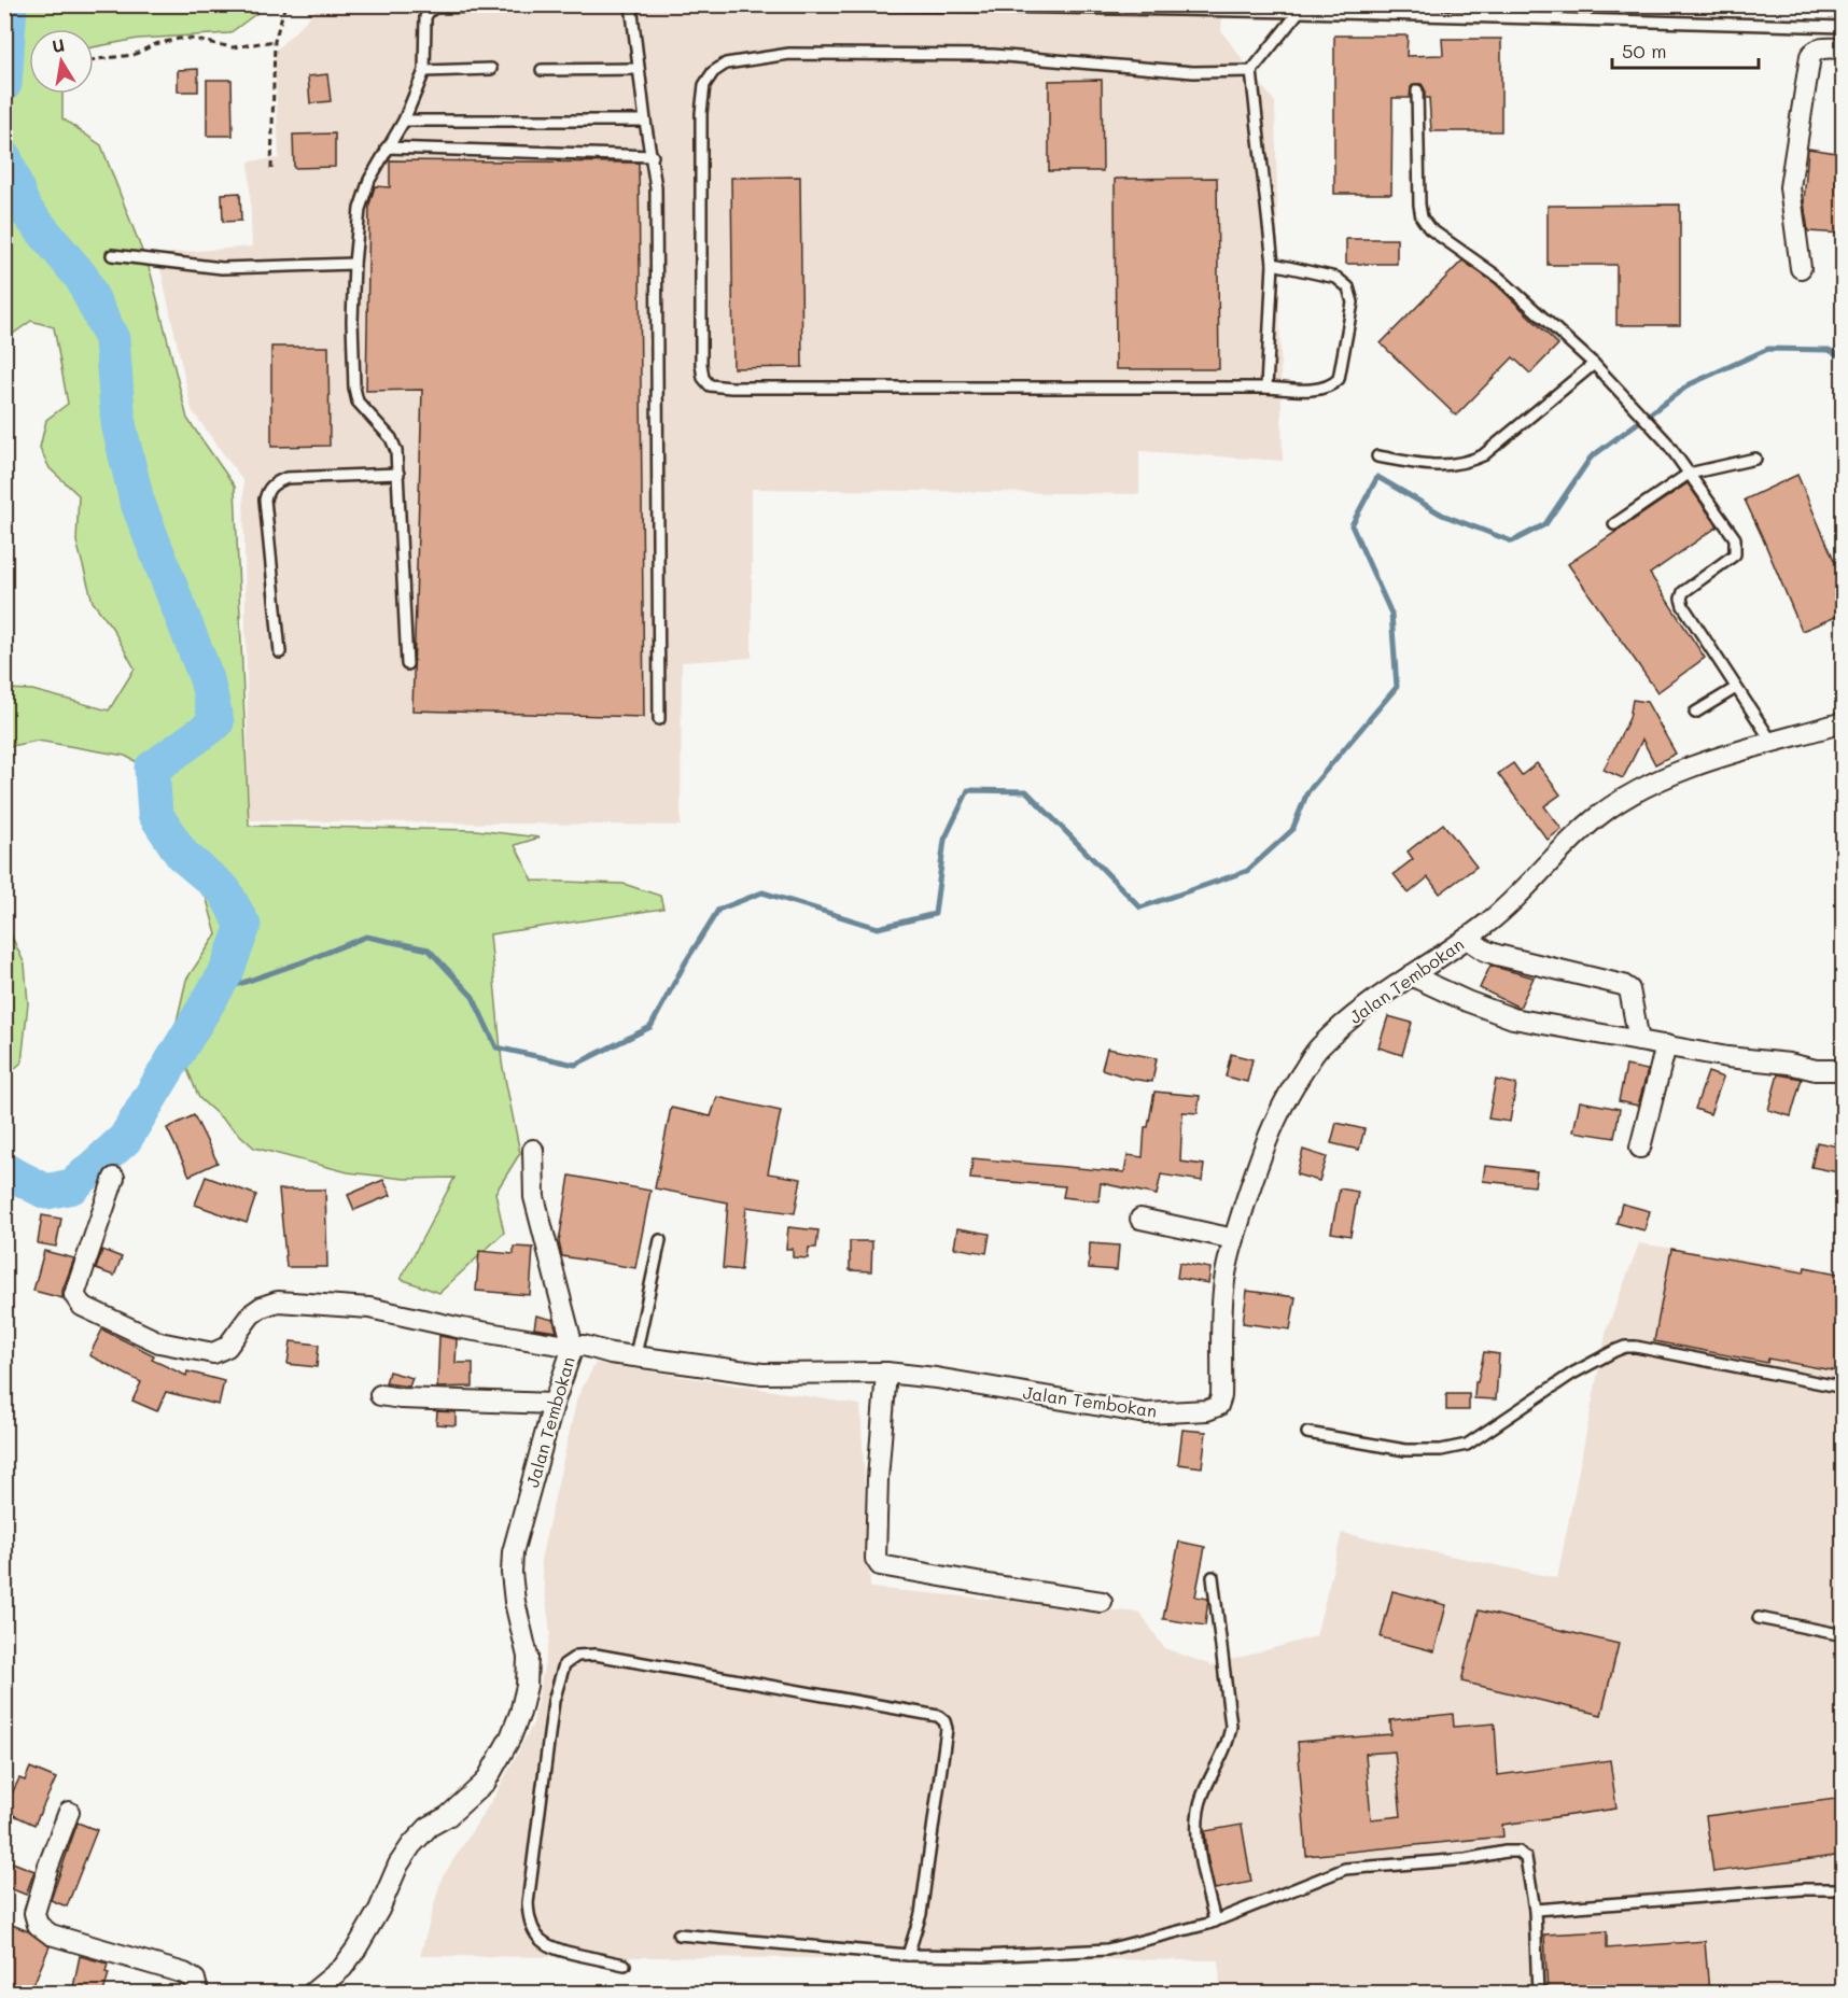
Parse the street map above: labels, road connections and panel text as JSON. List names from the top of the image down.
{
  "streets": {
    "street": ["Jalan Tembokan"]
  },
  "scale_bar": "50 m",
  "north": "top"
}
